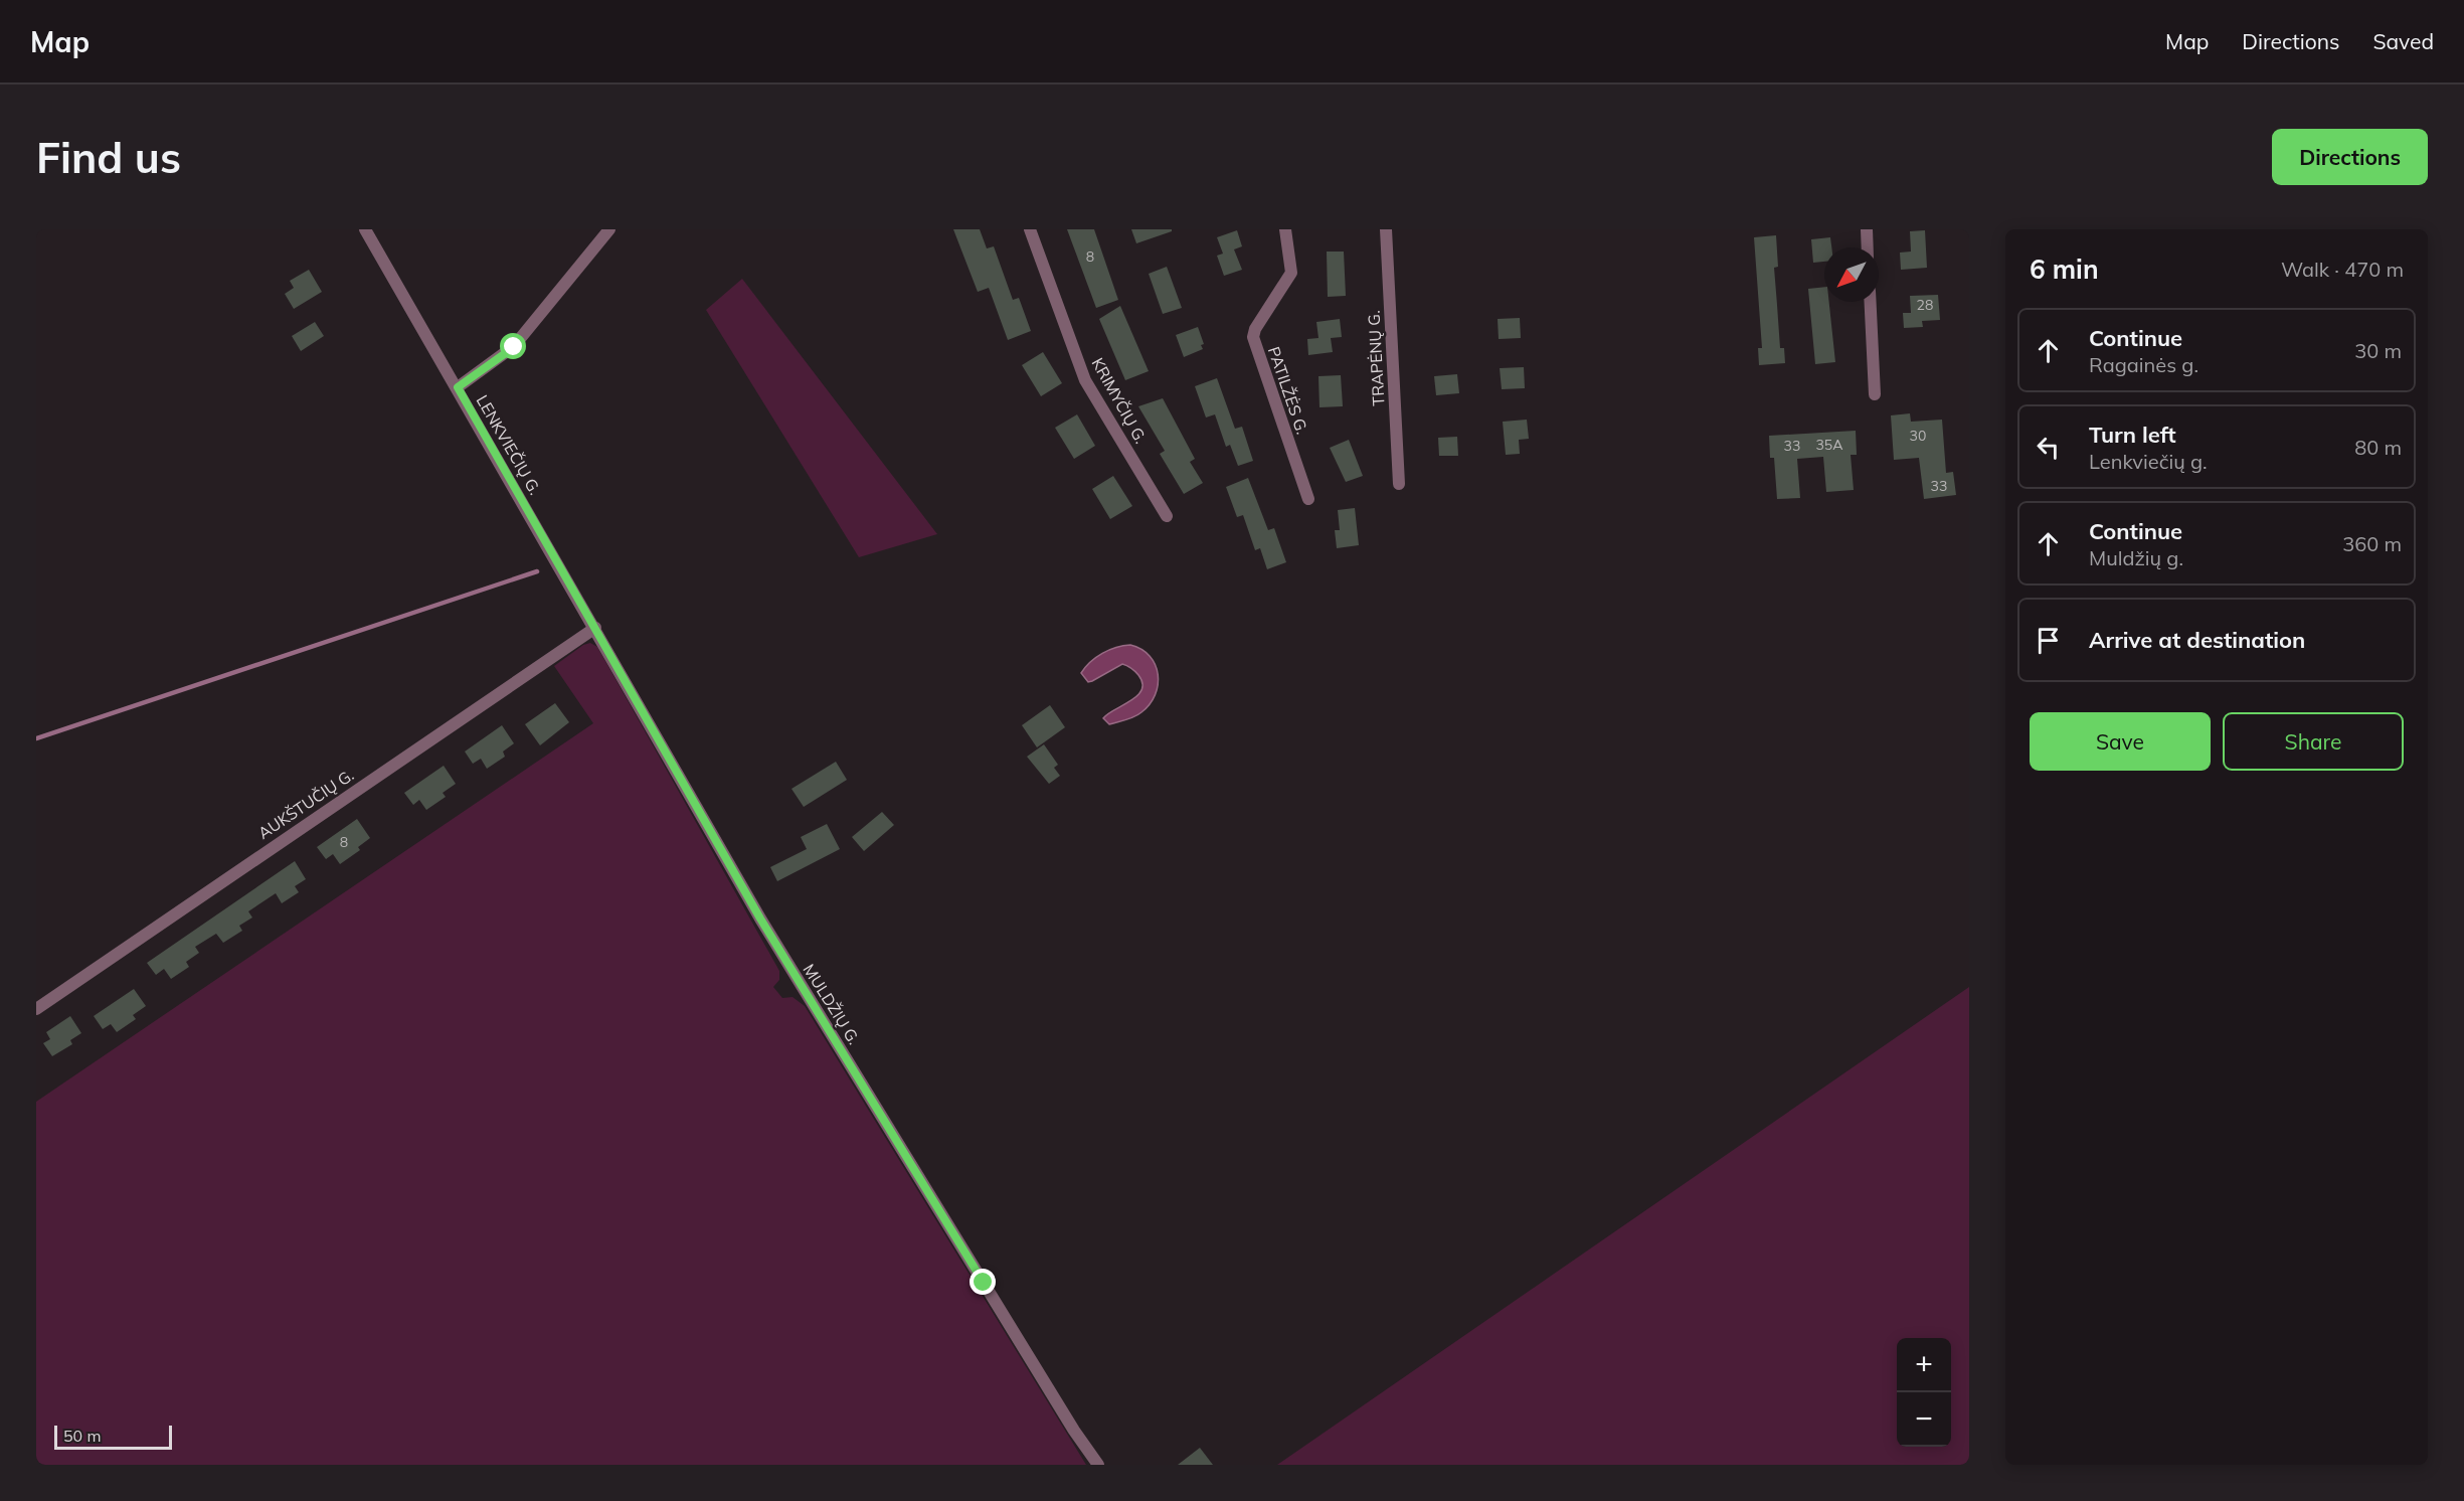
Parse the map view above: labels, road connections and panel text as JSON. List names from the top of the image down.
{
  "streets": {
    "street": [
      "TRAPĖNŲ G.",
      "PATILŽĖS G.",
      "KRIMYČIŲ G.",
      "LENKVIEČIŲ G.",
      "AUKŠTUČIŲ G.",
      "MULDŽIŲ G."
    ]
  },
  "crossings": [
    ["LENKVIEČIŲ G.", "MULDŽIŲ G."],
    ["AUKŠTUČIŲ G.", "MULDŽIŲ G."]
  ],
  "house_numbers": [
    "8",
    "28",
    "30",
    "35A",
    "33",
    "33",
    "8"
  ],
  "scale_bar": "50 m",
  "north": "bottom left",
  "page": {
    "header": "Map",
    "nav": ["Map", "Directions", "Saved"],
    "buttons": [
      "Directions",
      ["Save", "Share"]
    ],
    "title": "Find us",
    "heading": ["6 min", "Walk · 470 m"],
    "list": [
      ["Continue", "Ragainės g.", "30 m"],
      ["Turn left", "Lenkviečių g.", "80 m"],
      ["Continue", "Muldžių g.", "360 m"],
      "Arrive at destination"
    ],
    "map_buttons": ["+", "−"],
    "scale": "50 m"
  }
}
